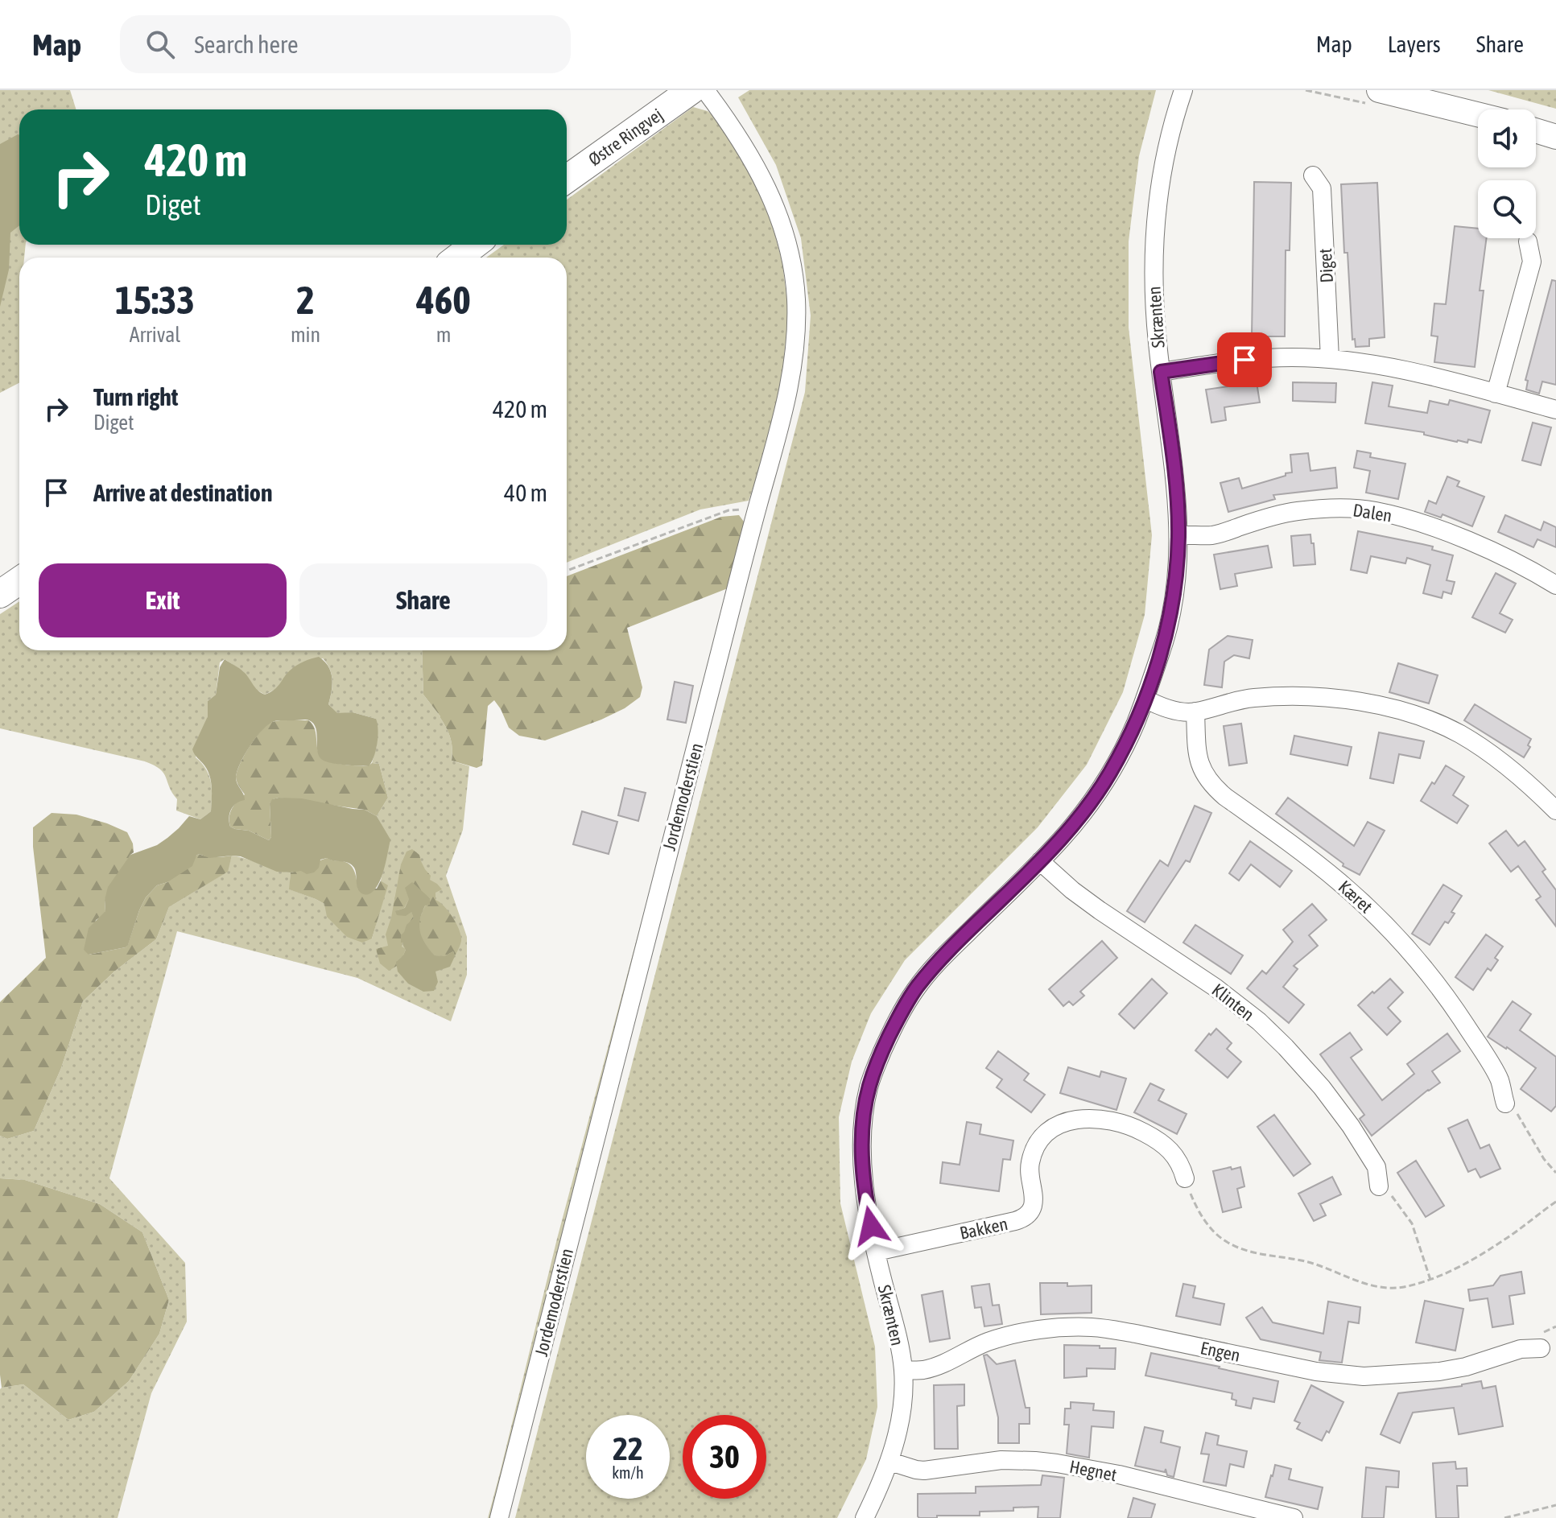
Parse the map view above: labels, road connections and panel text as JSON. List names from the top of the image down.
{
  "streets": {
    "main road": ["Østre Ringvej"],
    "street": [
      "Diget",
      "Skrænten",
      "Dalen",
      "Jordemoderstien",
      "Kæret",
      "Klinten",
      "Bakken",
      "Engen",
      "Hegnet"
    ]
  },
  "crossings": [
    ["Skrænten", "Dalen"],
    ["Skrænten", "Klinten"],
    ["Skrænten", "Bakken"],
    ["Skrænten", "Engen"],
    ["Skrænten", "Hegnet"]
  ],
  "page": {
    "header": "Map",
    "search": "Search here",
    "nav": ["Map", "Layers", "Share"],
    "turn": ["420 m", "Diget"],
    "eta": [
      "15:33",
      "Arrival",
      "2",
      "min",
      "460",
      "m"
    ],
    "list": [
      {
        "name": "Turn right",
        "note": "Diget",
        "value": "420 m"
      },
      {
        "name": "Arrive at destination",
        "value": "40 m"
      }
    ],
    "buttons": ["Exit", "Share"],
    "speed": "22 km/h",
    "limit": "30"
  }
}
